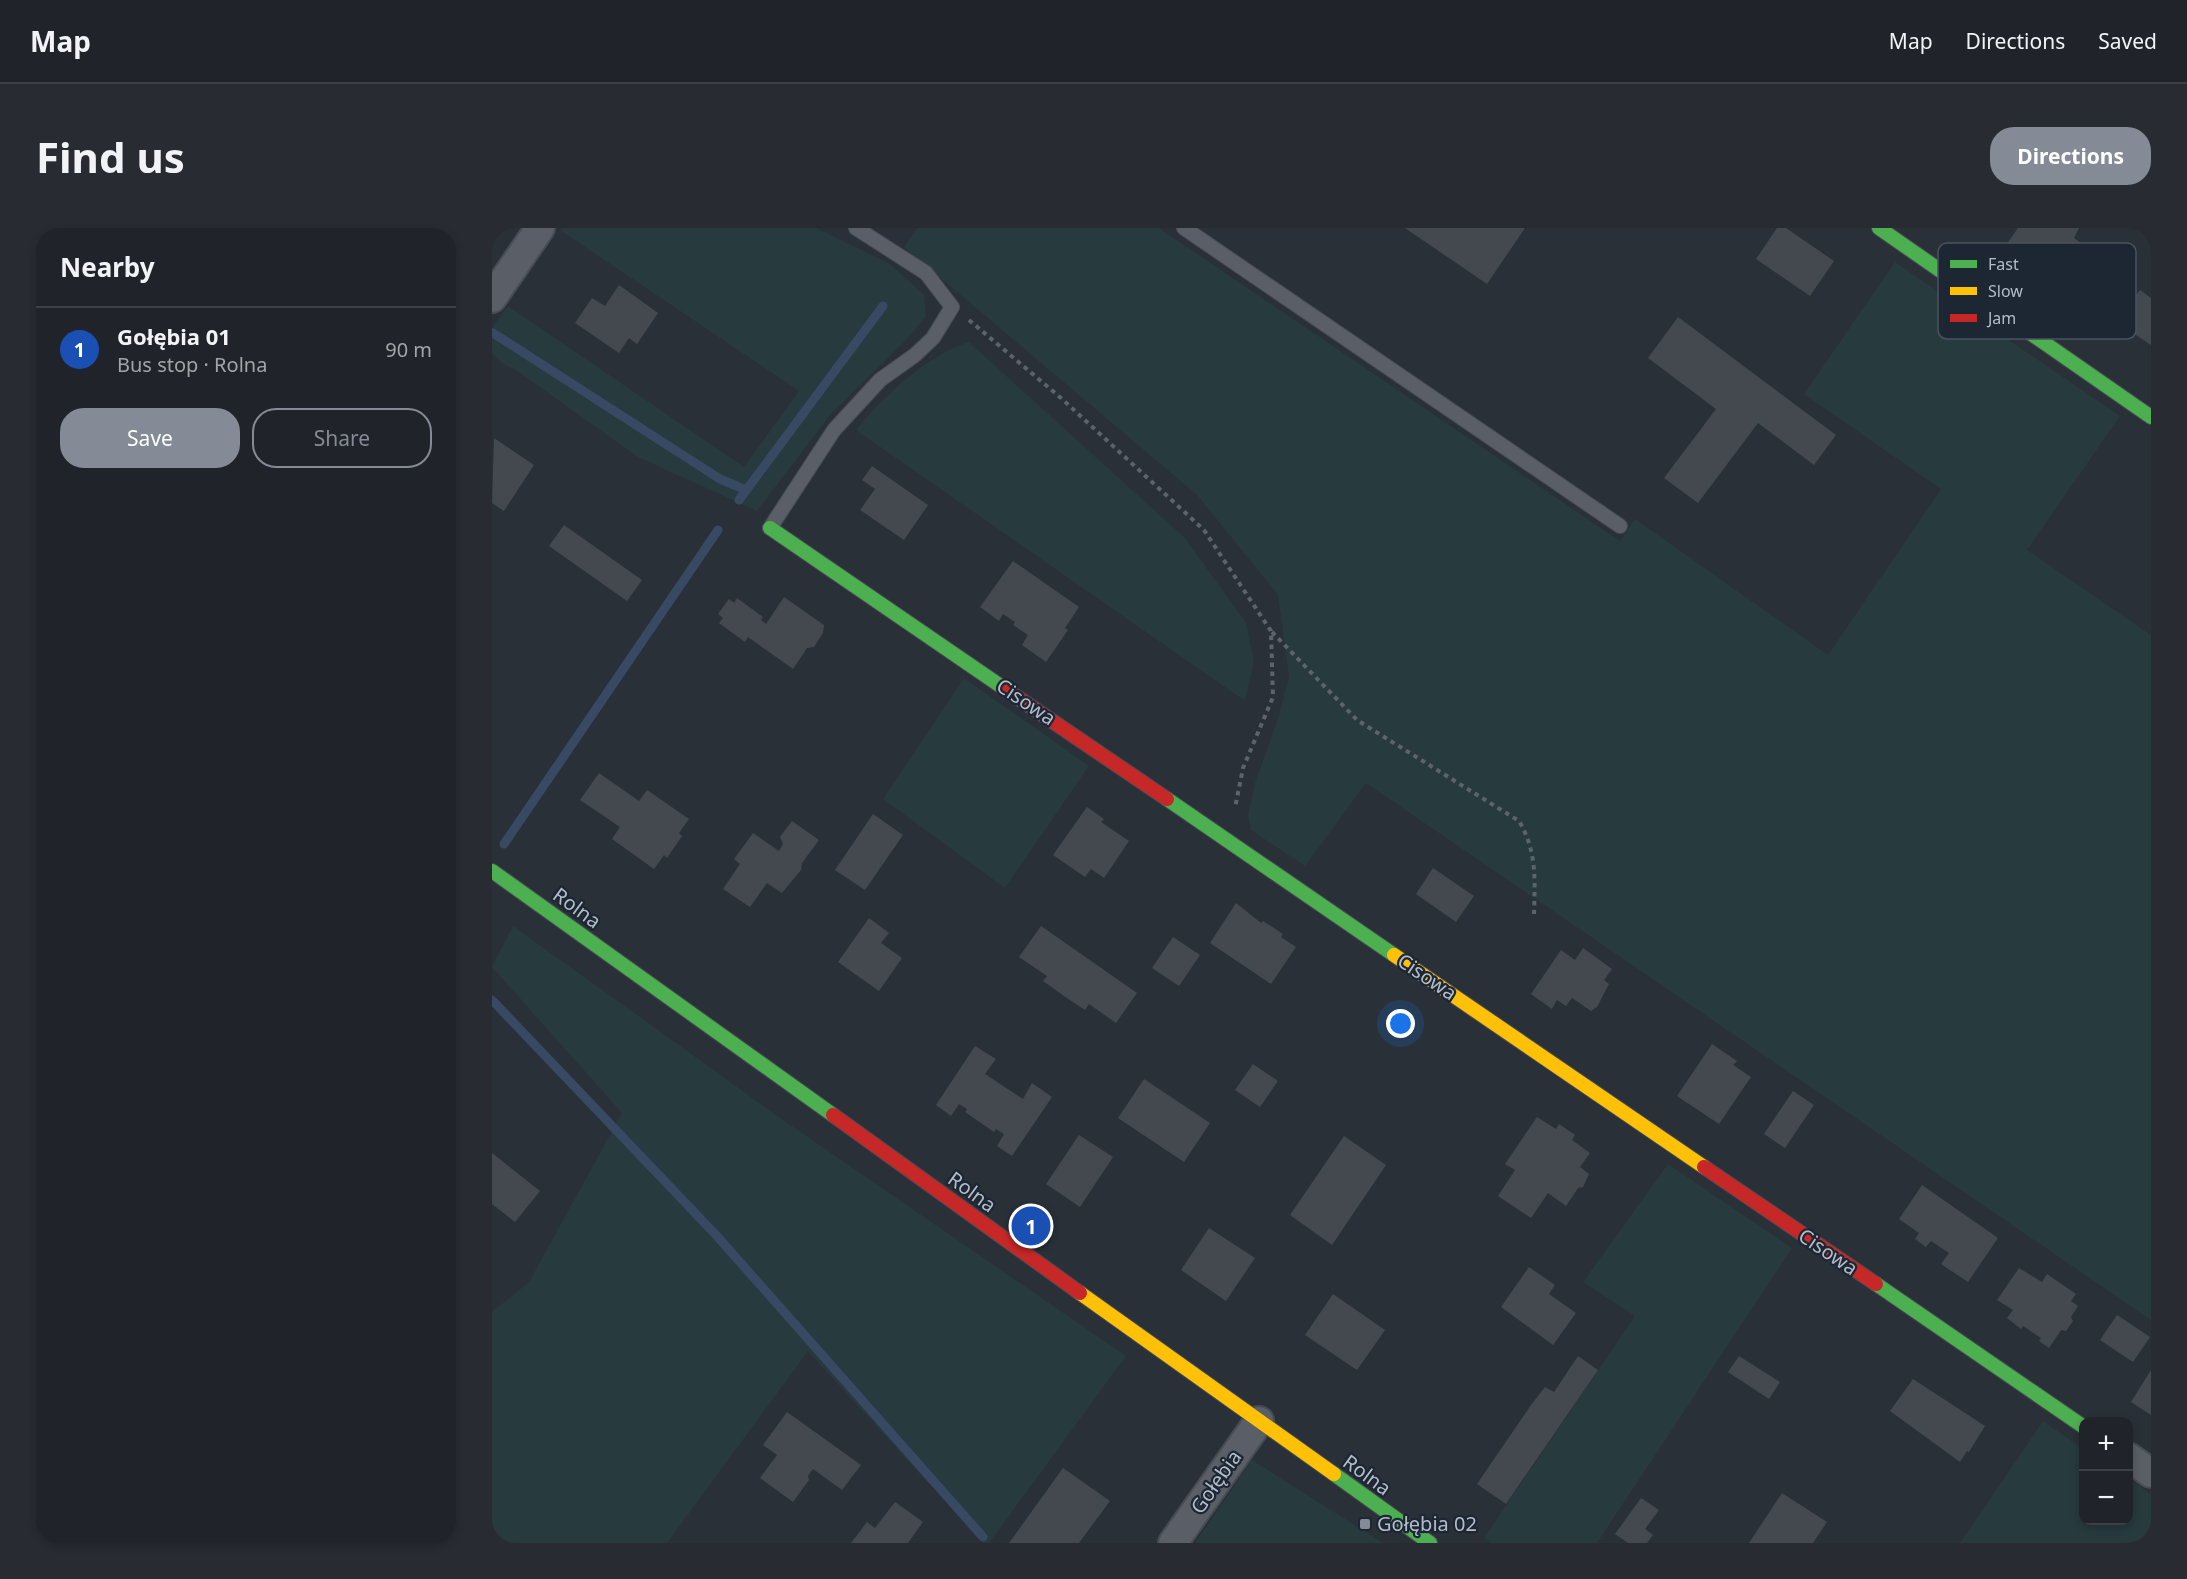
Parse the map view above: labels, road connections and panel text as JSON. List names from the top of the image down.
{
  "streets": {
    "street": ["Cisowa", "Rolna", "Gołębia"]
  },
  "crossings": [
    ["Rolna", "Gołębia"]
  ],
  "places": {
    "transit": ["Gołębia 02"]
  },
  "legend": ["Fast", "Slow", "Jam"],
  "page": {
    "header": "Map",
    "nav": ["Map", "Directions", "Saved"],
    "buttons": [
      "Directions",
      ["Save", "Share"]
    ],
    "title": "Find us",
    "heading": "Nearby",
    "list": [
      {
        "mark": "1",
        "name": "Gołębia 01",
        "note": "Bus stop · Rolna",
        "value": "90 m"
      }
    ],
    "pins": "1",
    "map_buttons": ["+", "−"]
  }
}
